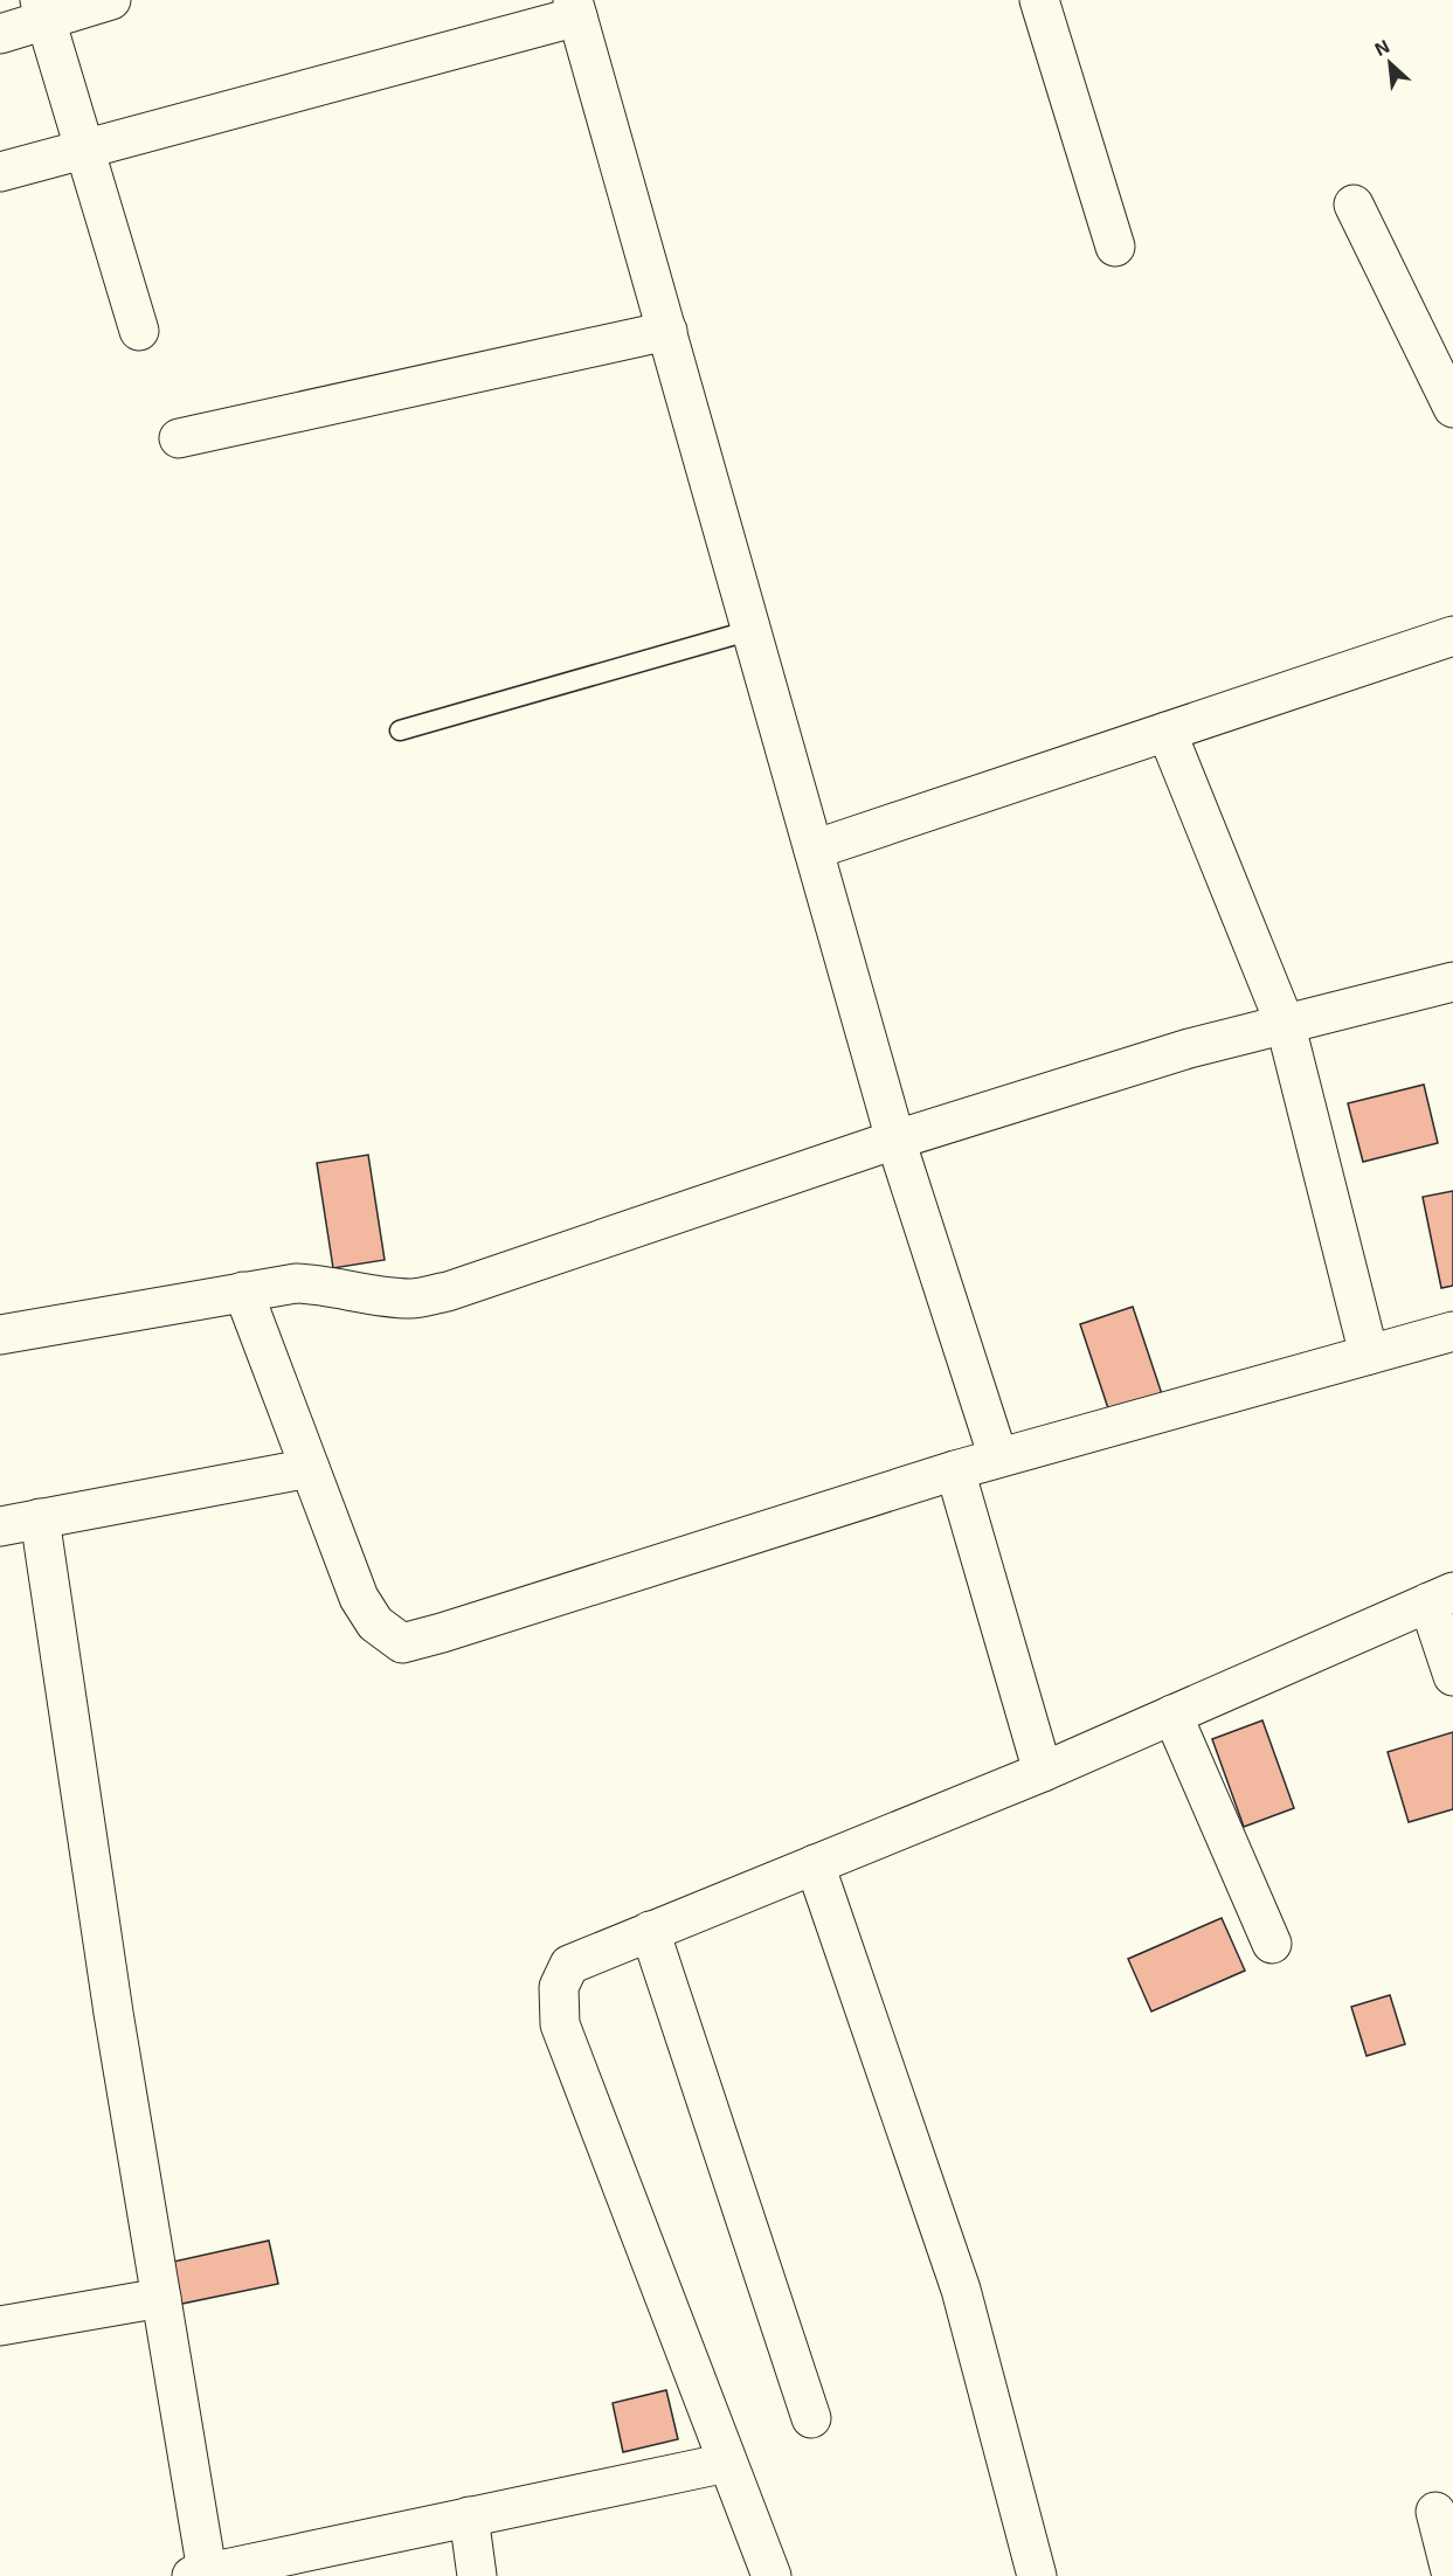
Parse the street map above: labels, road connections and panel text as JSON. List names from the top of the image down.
{
  "north": "top left"
}
